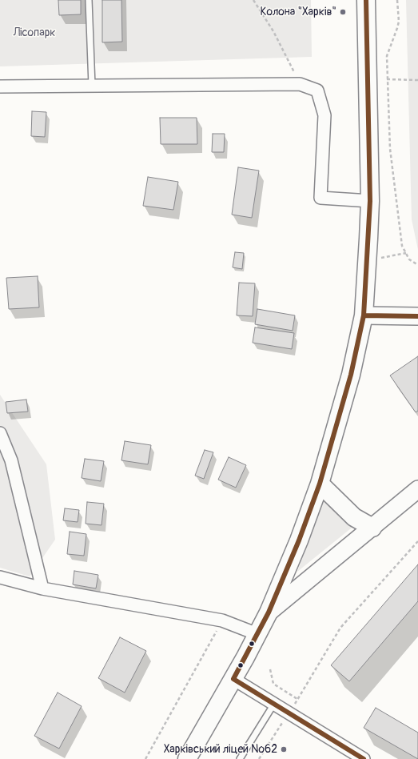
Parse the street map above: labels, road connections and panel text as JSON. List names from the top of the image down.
{
  "parks": ["Лісопарк"],
  "places": ["Колона \"Харків\"", "Харківський ліцей №62"]
}
